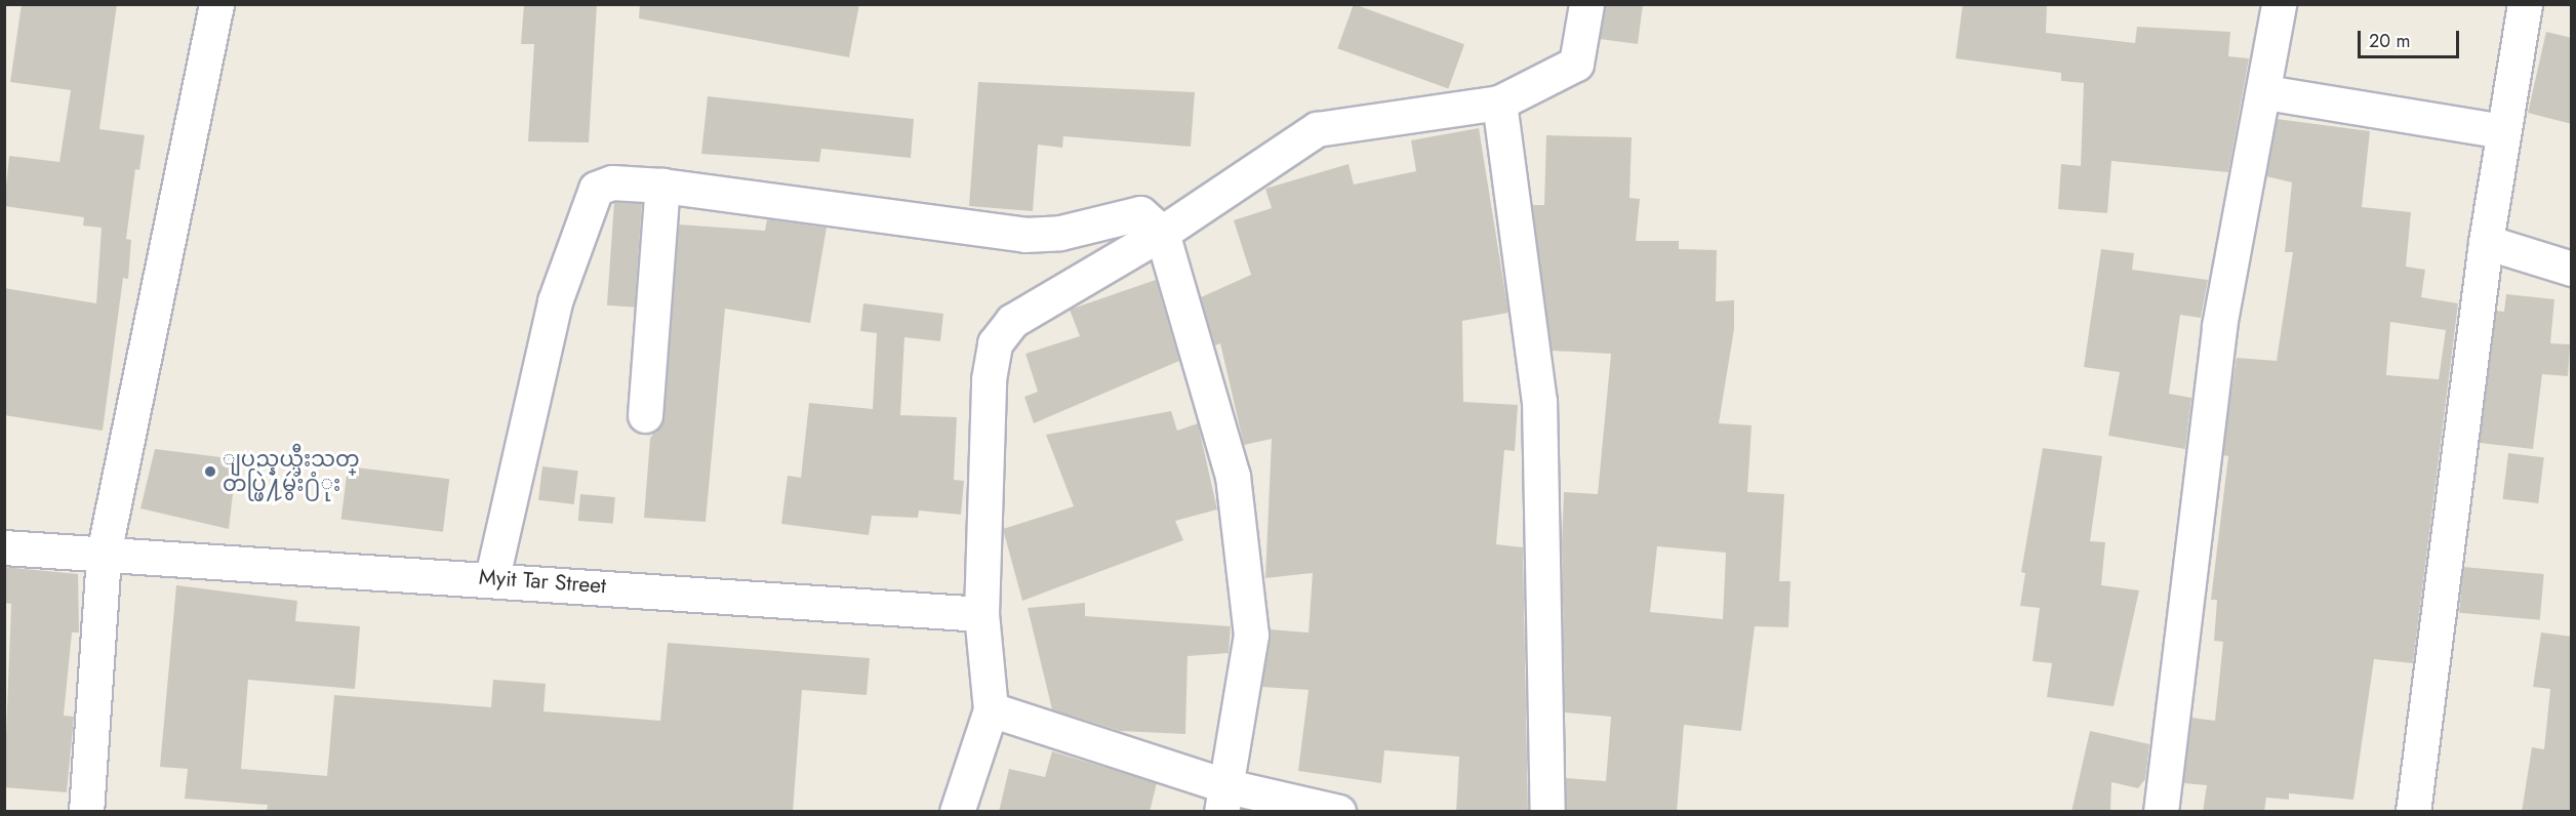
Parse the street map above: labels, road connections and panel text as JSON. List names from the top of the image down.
{
  "streets": {
    "street": ["Myit Tar Street"]
  },
  "places": ["ျပည္နယ္မီးသတ္ တပ္ဖြဲ႔မွဴး႐ံုး"],
  "scale_bar": "20 m"
}
